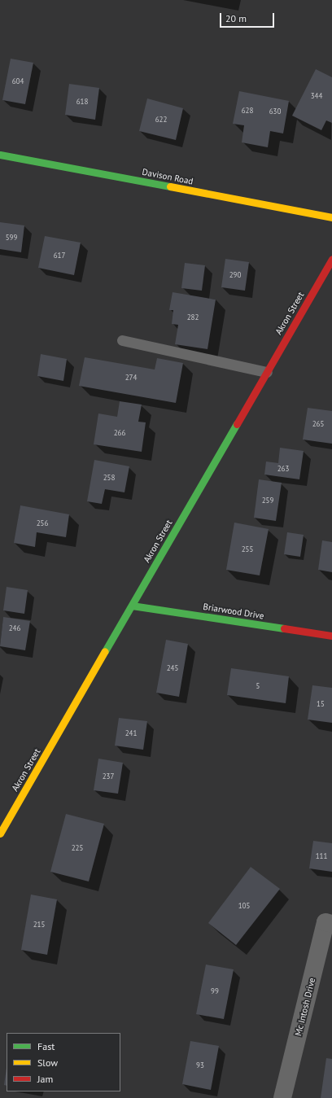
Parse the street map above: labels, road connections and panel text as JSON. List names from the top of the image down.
{
  "streets": {
    "main road": ["Davison Road", "Akron Street", "Briarwood Drive"],
    "street": ["Mc Intosh Drive"]
  },
  "crossings": [
    ["Akron Street", "Briarwood Drive"]
  ],
  "house_numbers": [
    "604",
    "344",
    "618",
    "628",
    "630",
    "622",
    "599",
    "617",
    "290",
    "282",
    "274",
    "265",
    "266",
    "263",
    "258",
    "259",
    "256",
    "255",
    "246",
    "245",
    "5",
    "15",
    "241",
    "237",
    "225",
    "111",
    "105",
    "215",
    "99",
    "93"
  ],
  "legend": ["Fast", "Slow", "Jam"],
  "scale_bar": "20 m"
}
